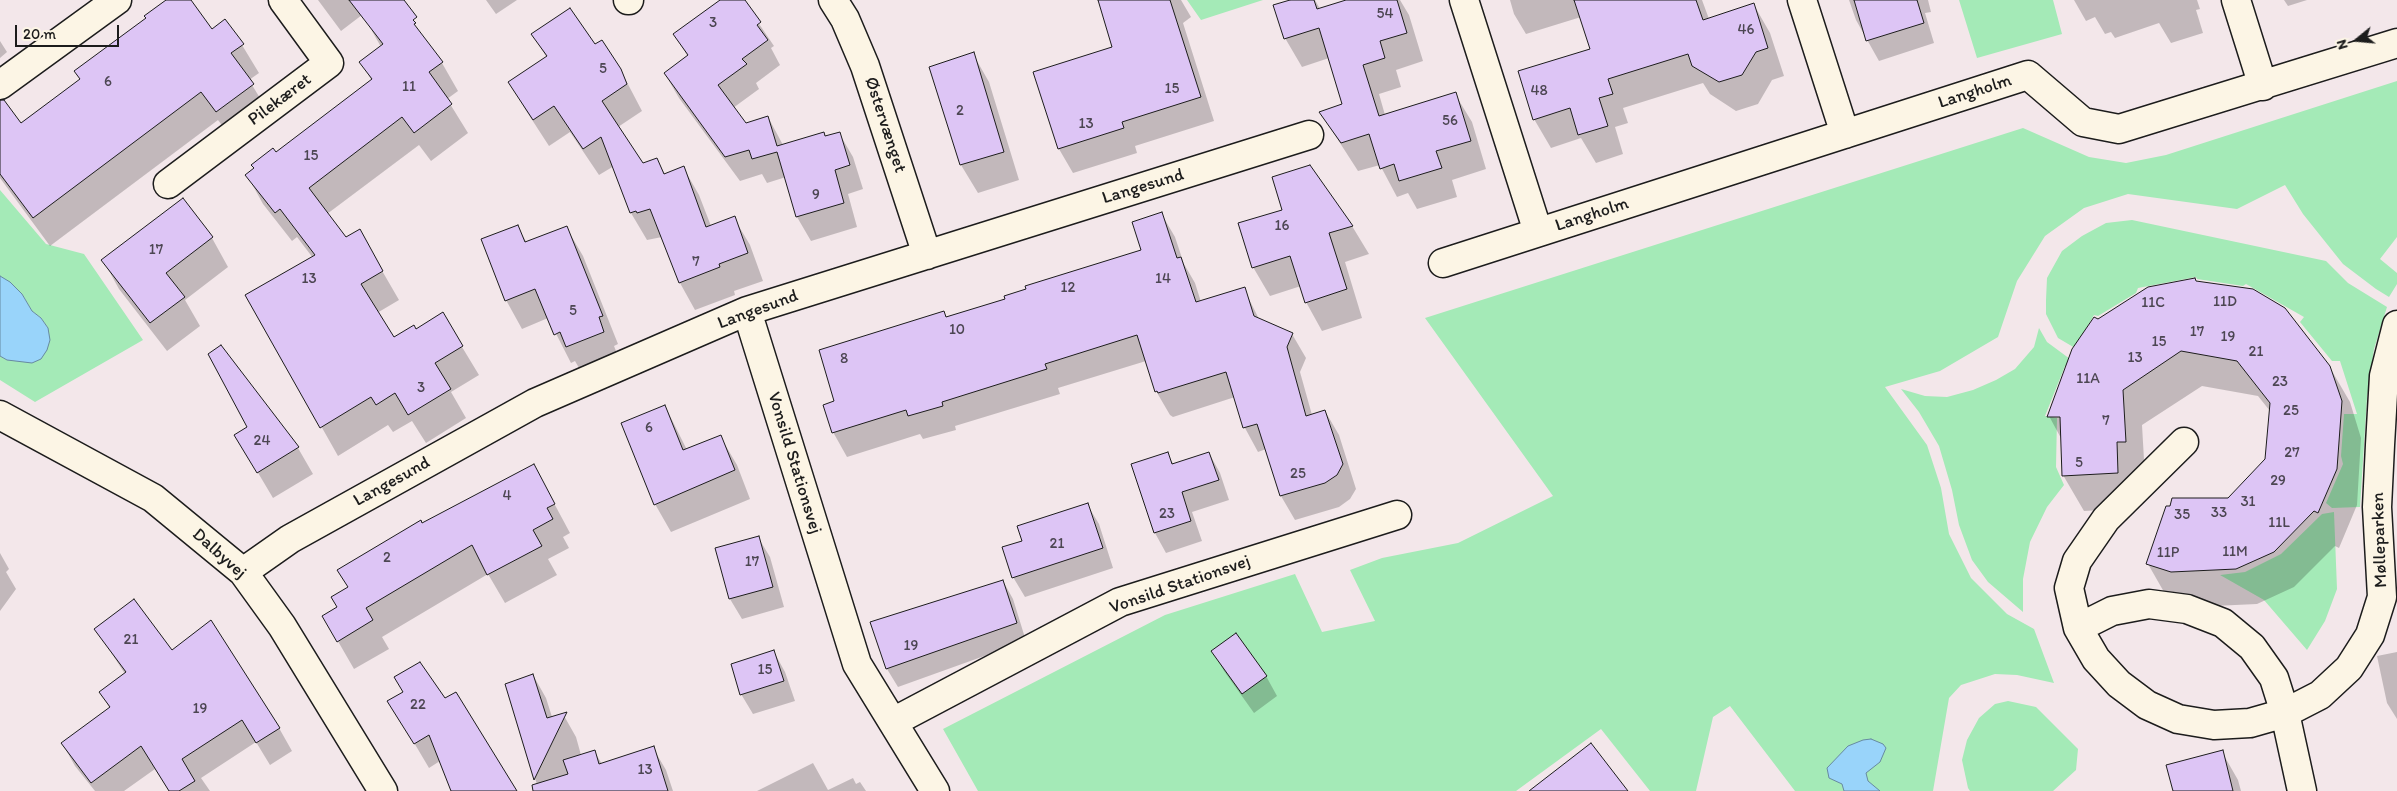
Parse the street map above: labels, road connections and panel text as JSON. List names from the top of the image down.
{
  "streets": {
    "street": [
      "Langholm",
      "Pilekæret",
      "Østervænget",
      "Langesund",
      "Vonsild Stationsvej",
      "Mølleparken",
      "Dalbyvej"
    ]
  },
  "crossings": [
    ["Østervænget", "Langesund"],
    ["Langesund", "Vonsild Stationsvej"],
    ["Langesund", "Dalbyvej"]
  ],
  "house_numbers": [
    "54",
    "3",
    "46",
    "5",
    "6",
    "11",
    "15",
    "48",
    "2",
    "56",
    "13",
    "15",
    "9",
    "16",
    "17",
    "7",
    "13",
    "14",
    "12",
    "11D",
    "11C",
    "5",
    "10",
    "17",
    "19",
    "15",
    "21",
    "13",
    "8",
    "11A",
    "23",
    "3",
    "25",
    "7",
    "6",
    "24",
    "27",
    "5",
    "25",
    "29",
    "4",
    "31",
    "33",
    "23",
    "35",
    "11L",
    "21",
    "11M",
    "11P",
    "2",
    "17",
    "21",
    "19",
    "15",
    "22",
    "19",
    "13"
  ],
  "scale_bar": "20 m",
  "north": "left"
}
